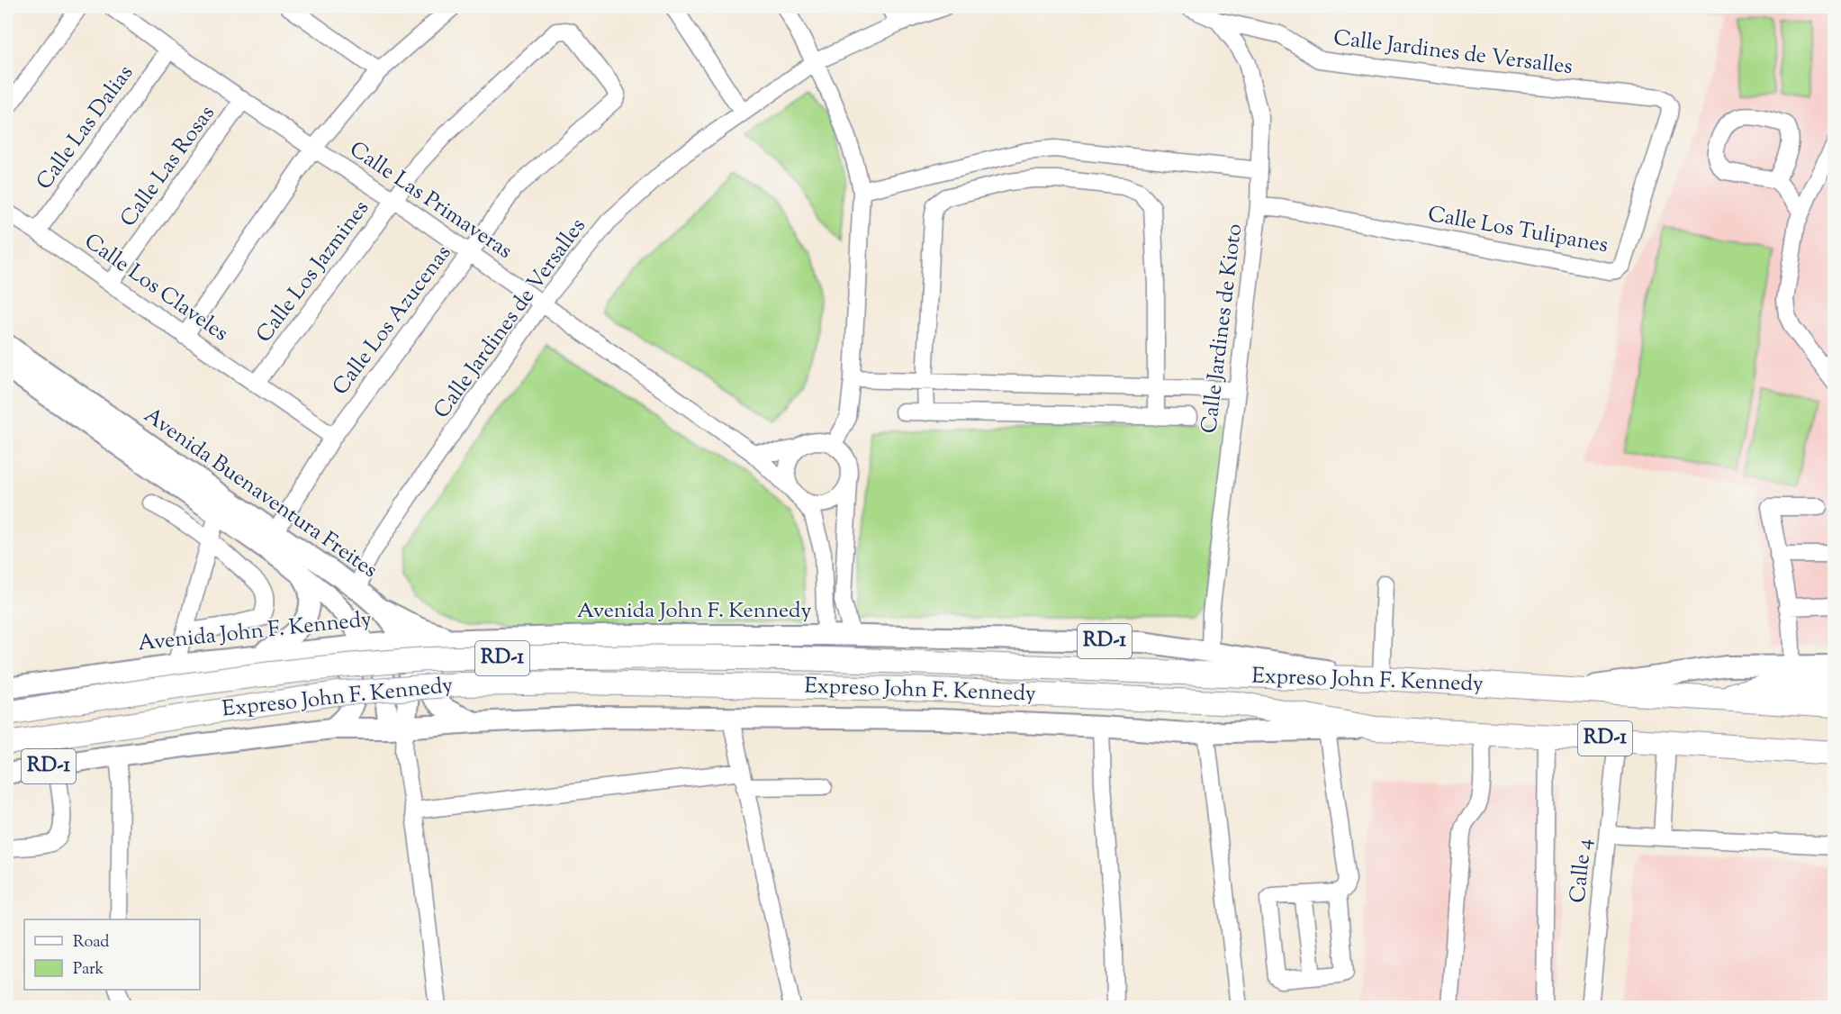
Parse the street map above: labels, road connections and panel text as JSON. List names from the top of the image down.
{
  "streets": {
    "highway": ["RD-1", "Expreso John F. Kennedy"],
    "main road": ["Avenida Buenaventura Freites", "Avenida John F. Kennedy"],
    "street": [
      "Calle Jardines de Versalles",
      "Calle Las Dalias",
      "Calle Las Rosas",
      "Calle Las Primaveras",
      "Calle Los Tulipanes",
      "Calle Los Jazmines",
      "Calle Los Claveles",
      "Calle Los Azucenas",
      "Calle Jardines de Kioto",
      "Calle 4"
    ]
  },
  "crossings": [
    ["Calle Jardines de Versalles", "Calle Las Primaveras"],
    ["Calle Jardines de Versalles", "Calle Los Tulipanes"],
    ["Calle Jardines de Versalles", "Calle Jardines de Kioto"],
    ["Calle Jardines de Versalles", "Avenida Buenaventura Freites"],
    ["Calle Las Dalias", "Calle Las Primaveras"],
    ["Calle Las Dalias", "Calle Los Claveles"],
    ["Calle Las Rosas", "Calle Las Primaveras"],
    ["Calle Las Rosas", "Calle Los Claveles"],
    ["Calle Las Primaveras", "Calle Los Jazmines"],
    ["Calle Las Primaveras", "Calle Los Azucenas"],
    ["Calle Las Primaveras", "Avenida John F. Kennedy"],
    ["Calle Los Tulipanes", "Calle Jardines de Kioto"],
    ["Calle Los Jazmines", "Calle Los Claveles"],
    ["Calle Los Jazmines", "Calle Los Azucenas"],
    ["Calle Los Claveles", "Calle Los Azucenas"],
    ["Calle Los Azucenas", "Avenida Buenaventura Freites"],
    ["Calle Jardines de Kioto", "Avenida John F. Kennedy"],
    ["Avenida Buenaventura Freites", "Avenida John F. Kennedy"],
    ["Avenida Buenaventura Freites", "RD-1"],
    ["Avenida John F. Kennedy", "Expreso John F. Kennedy"],
    ["RD-1", "Expreso John F. Kennedy"],
    ["Expreso John F. Kennedy", "Calle 4"]
  ],
  "legend": ["Road", "Park"]
}
